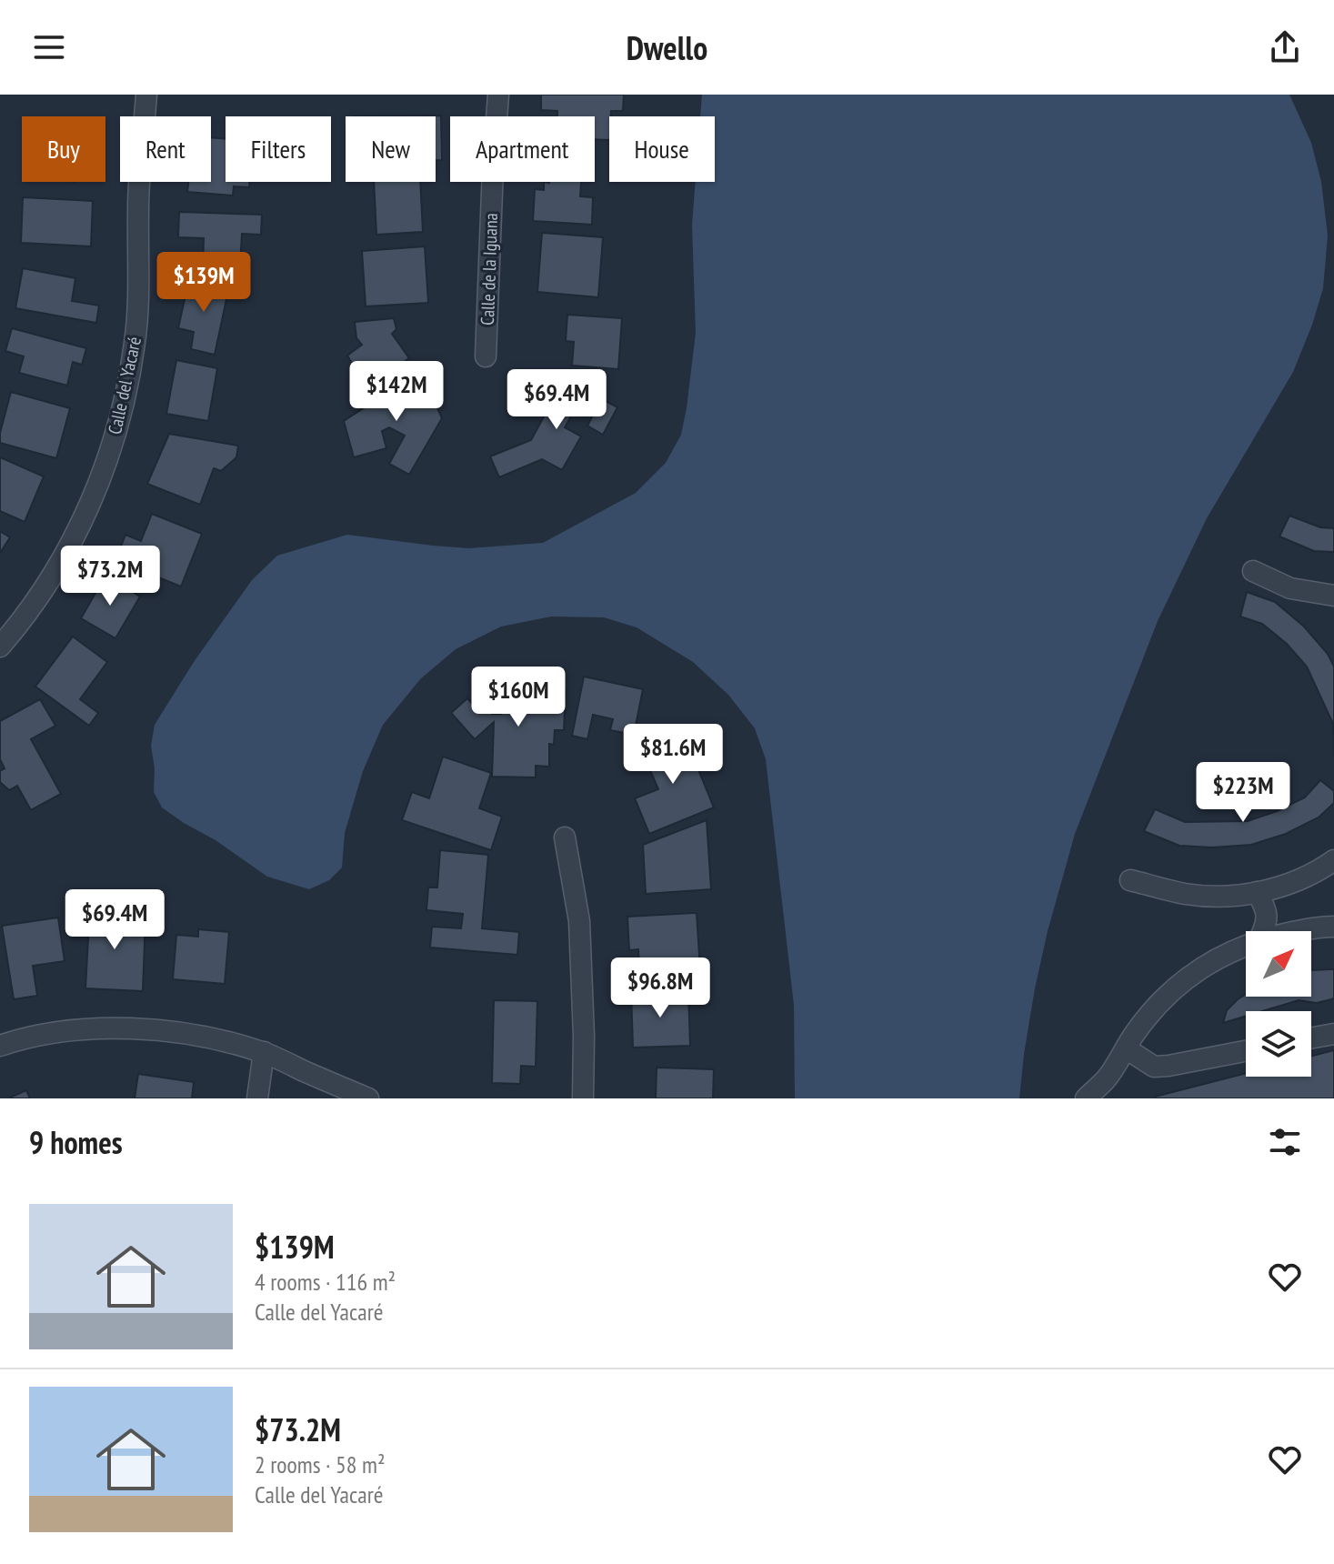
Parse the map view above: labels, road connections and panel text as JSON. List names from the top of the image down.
{
  "streets": {
    "street": ["Calle de la Iguana", "Calle del Yacaré"]
  },
  "north": "top right",
  "page": {
    "header": "Dwello",
    "chip": [
      "Buy",
      "Rent",
      "Filters",
      "New",
      "Apartment",
      "House"
    ],
    "price": [
      "$139M",
      "$142M",
      "$69.4M",
      "$73.2M",
      "$160M",
      "$81.6M",
      "$223M",
      "$69.4M",
      "$96.8M"
    ],
    "heading": "9 homes",
    "list": [
      {
        "name": "$139M",
        "note": "4 rooms · 116 m² · Calle del Yacaré"
      },
      {
        "name": "$73.2M",
        "note": "2 rooms · 58 m² · Calle del Yacaré"
      }
    ]
  }
}
